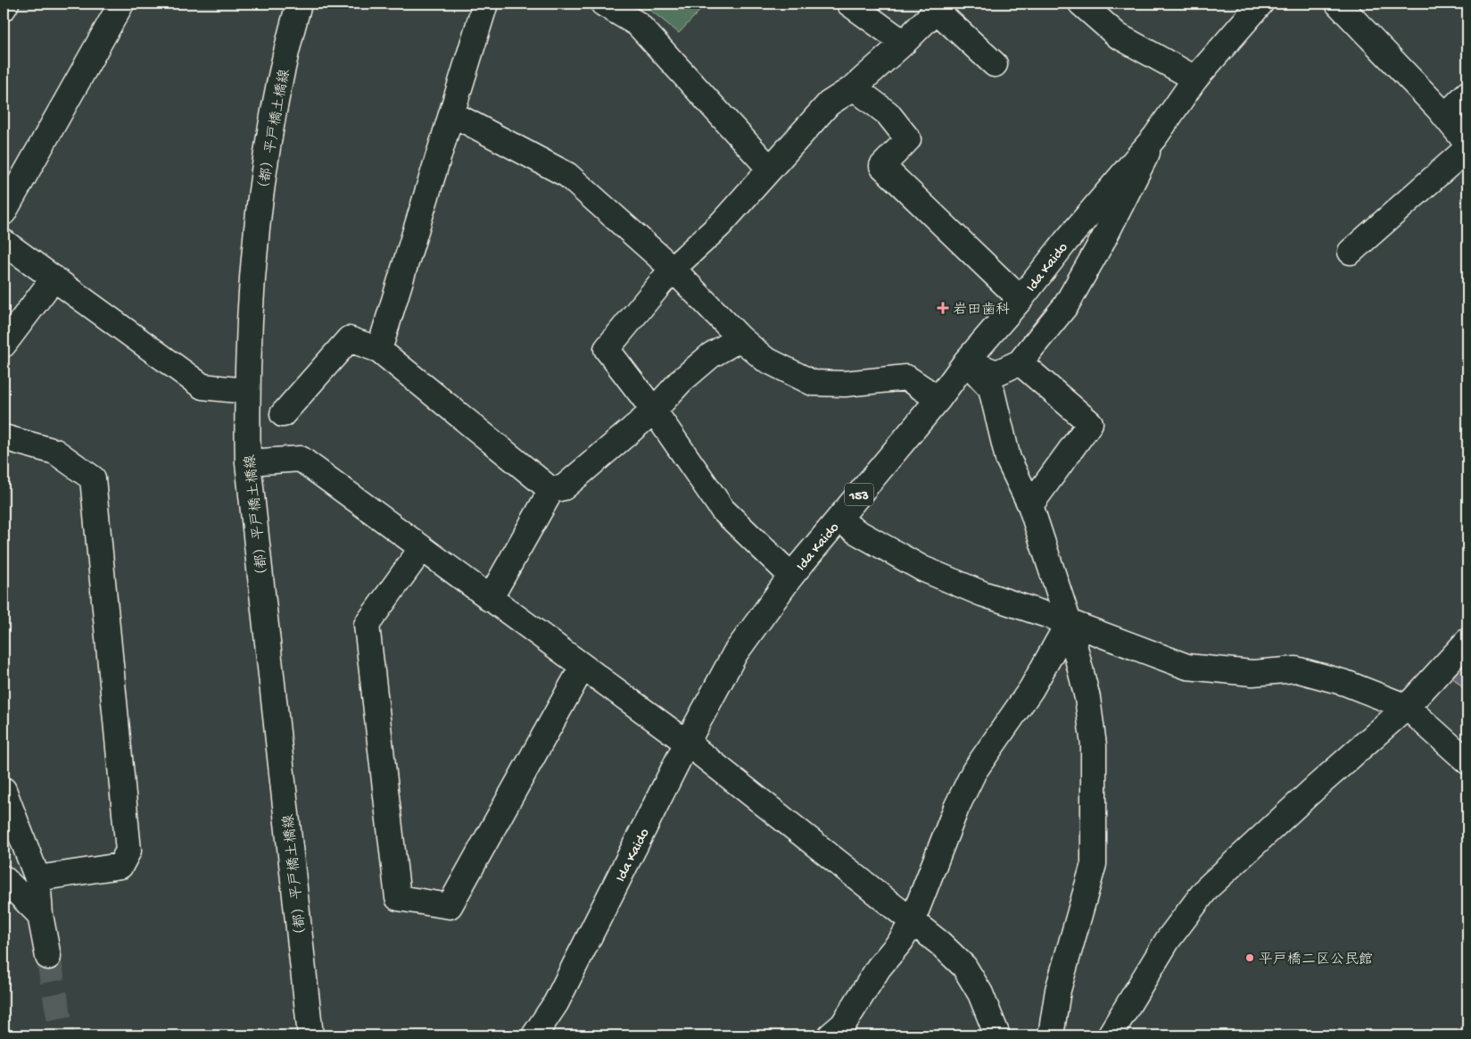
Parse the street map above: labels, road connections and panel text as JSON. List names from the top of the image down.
{
  "streets": {
    "main road": ["（都）平戸橋土橋線", "Ida Kaido", "153"]
  },
  "places": {
    "health": ["岩田歯科"],
    "other": ["平戸橋二区公民館"]
  }
}
